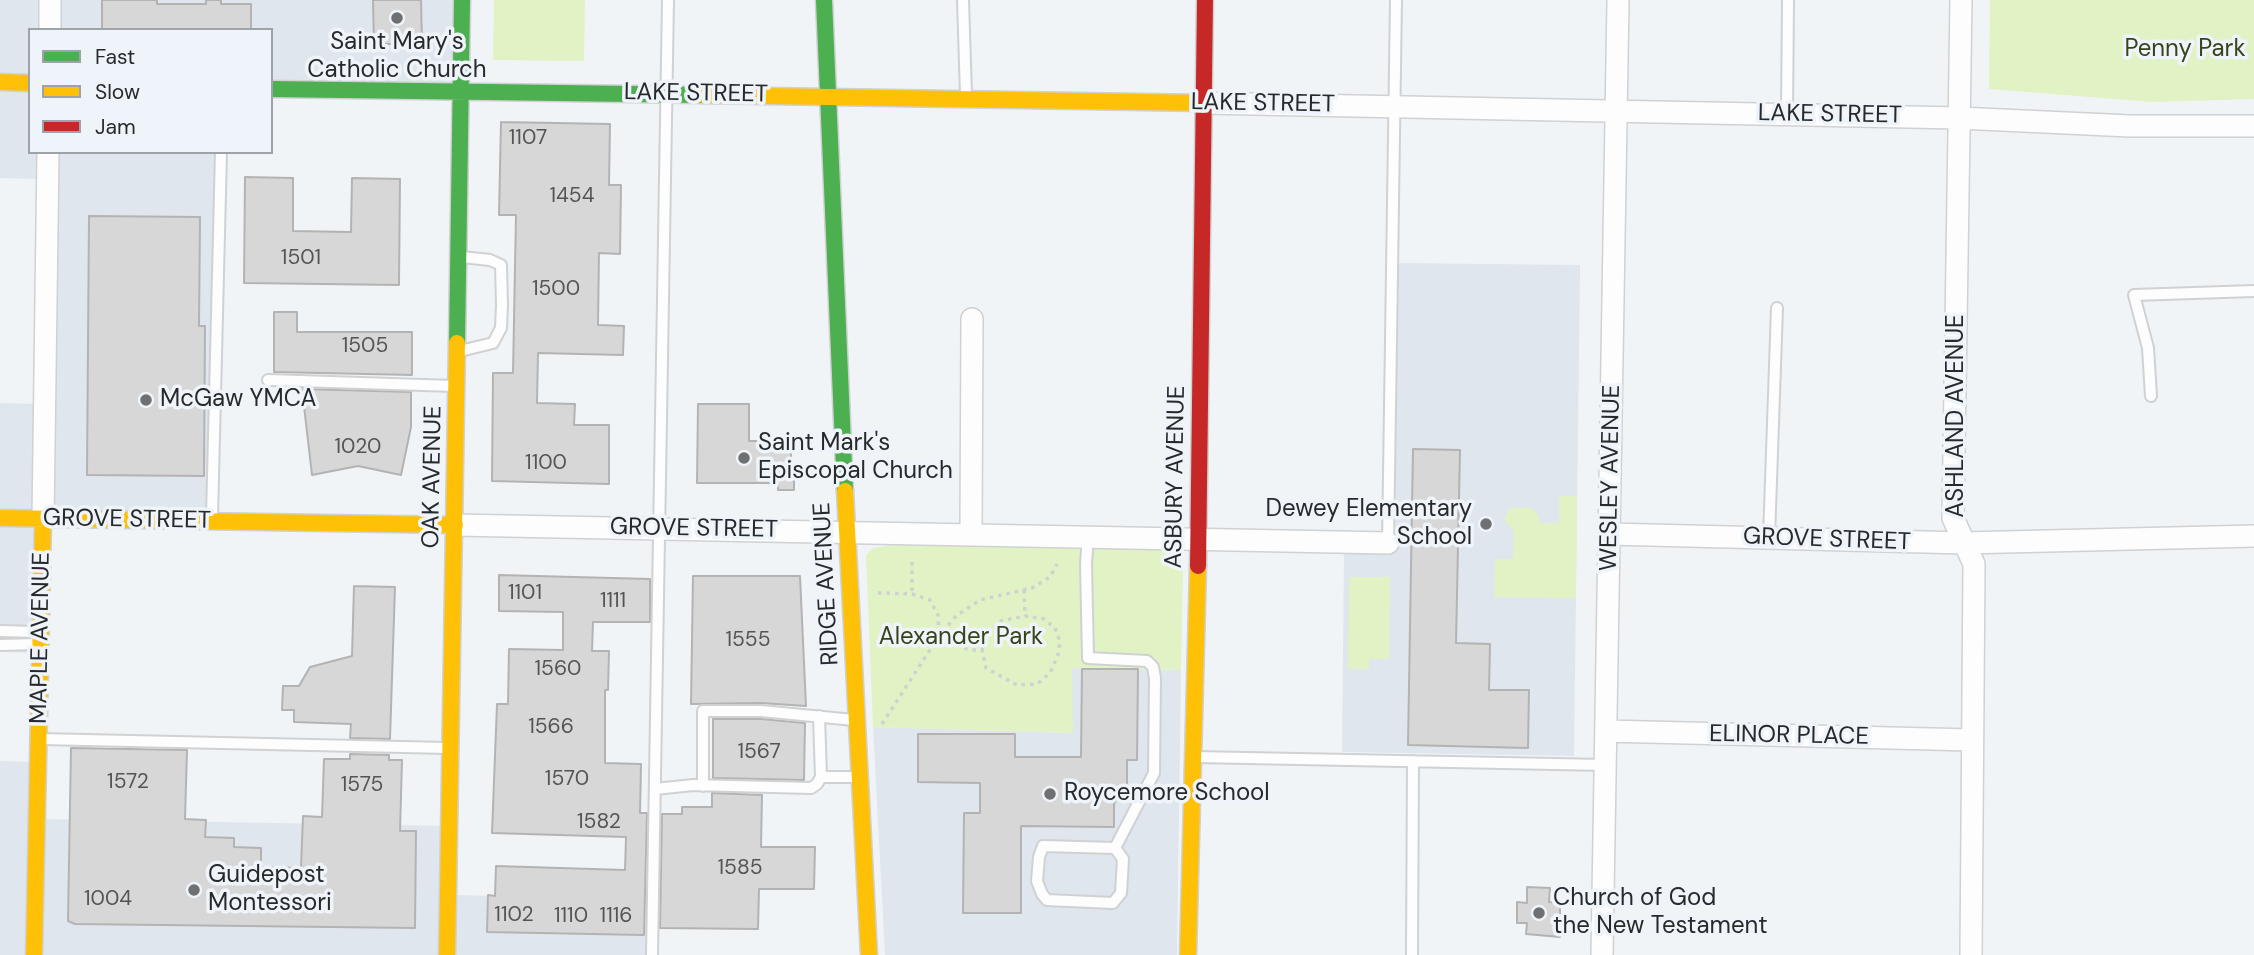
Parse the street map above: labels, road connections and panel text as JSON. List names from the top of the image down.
{
  "streets": {
    "street": [
      "LAKE STREET",
      "ASHLAND AVENUE",
      "OAK AVENUE",
      "ASBURY AVENUE",
      "WESLEY AVENUE",
      "GROVE STREET",
      "RIDGE AVENUE",
      "MAPLE AVENUE",
      "ELINOR PLACE"
    ]
  },
  "crossings": [
    ["LAKE STREET", "ASHLAND AVENUE"],
    ["LAKE STREET", "OAK AVENUE"],
    ["LAKE STREET", "ASBURY AVENUE"],
    ["LAKE STREET", "WESLEY AVENUE"],
    ["LAKE STREET", "RIDGE AVENUE"],
    ["ASHLAND AVENUE", "GROVE STREET"],
    ["ASHLAND AVENUE", "ELINOR PLACE"],
    ["OAK AVENUE", "GROVE STREET"],
    ["ASBURY AVENUE", "GROVE STREET"],
    ["WESLEY AVENUE", "GROVE STREET"],
    ["WESLEY AVENUE", "ELINOR PLACE"],
    ["GROVE STREET", "RIDGE AVENUE"],
    ["GROVE STREET", "MAPLE AVENUE"]
  ],
  "parks": ["Penny Park", "Alexander Park"],
  "places": [
    "Saint Mary's Catholic Church",
    "McGaw YMCA",
    "Saint Mark's Episcopal Church",
    "Dewey Elementary School",
    "Roycemore School",
    "Guidepost Montessori",
    "Church of God the New Testament"
  ],
  "house_numbers": [
    "1107",
    "1454",
    "1501",
    "1500",
    "1505",
    "1020",
    "1100",
    "1101",
    "1111",
    "1555",
    "1560",
    "1566",
    "1567",
    "1570",
    "1572",
    "1575",
    "1582",
    "1585",
    "1004",
    "1102",
    "1110",
    "1116"
  ],
  "legend": ["Fast", "Slow", "Jam"]
}
